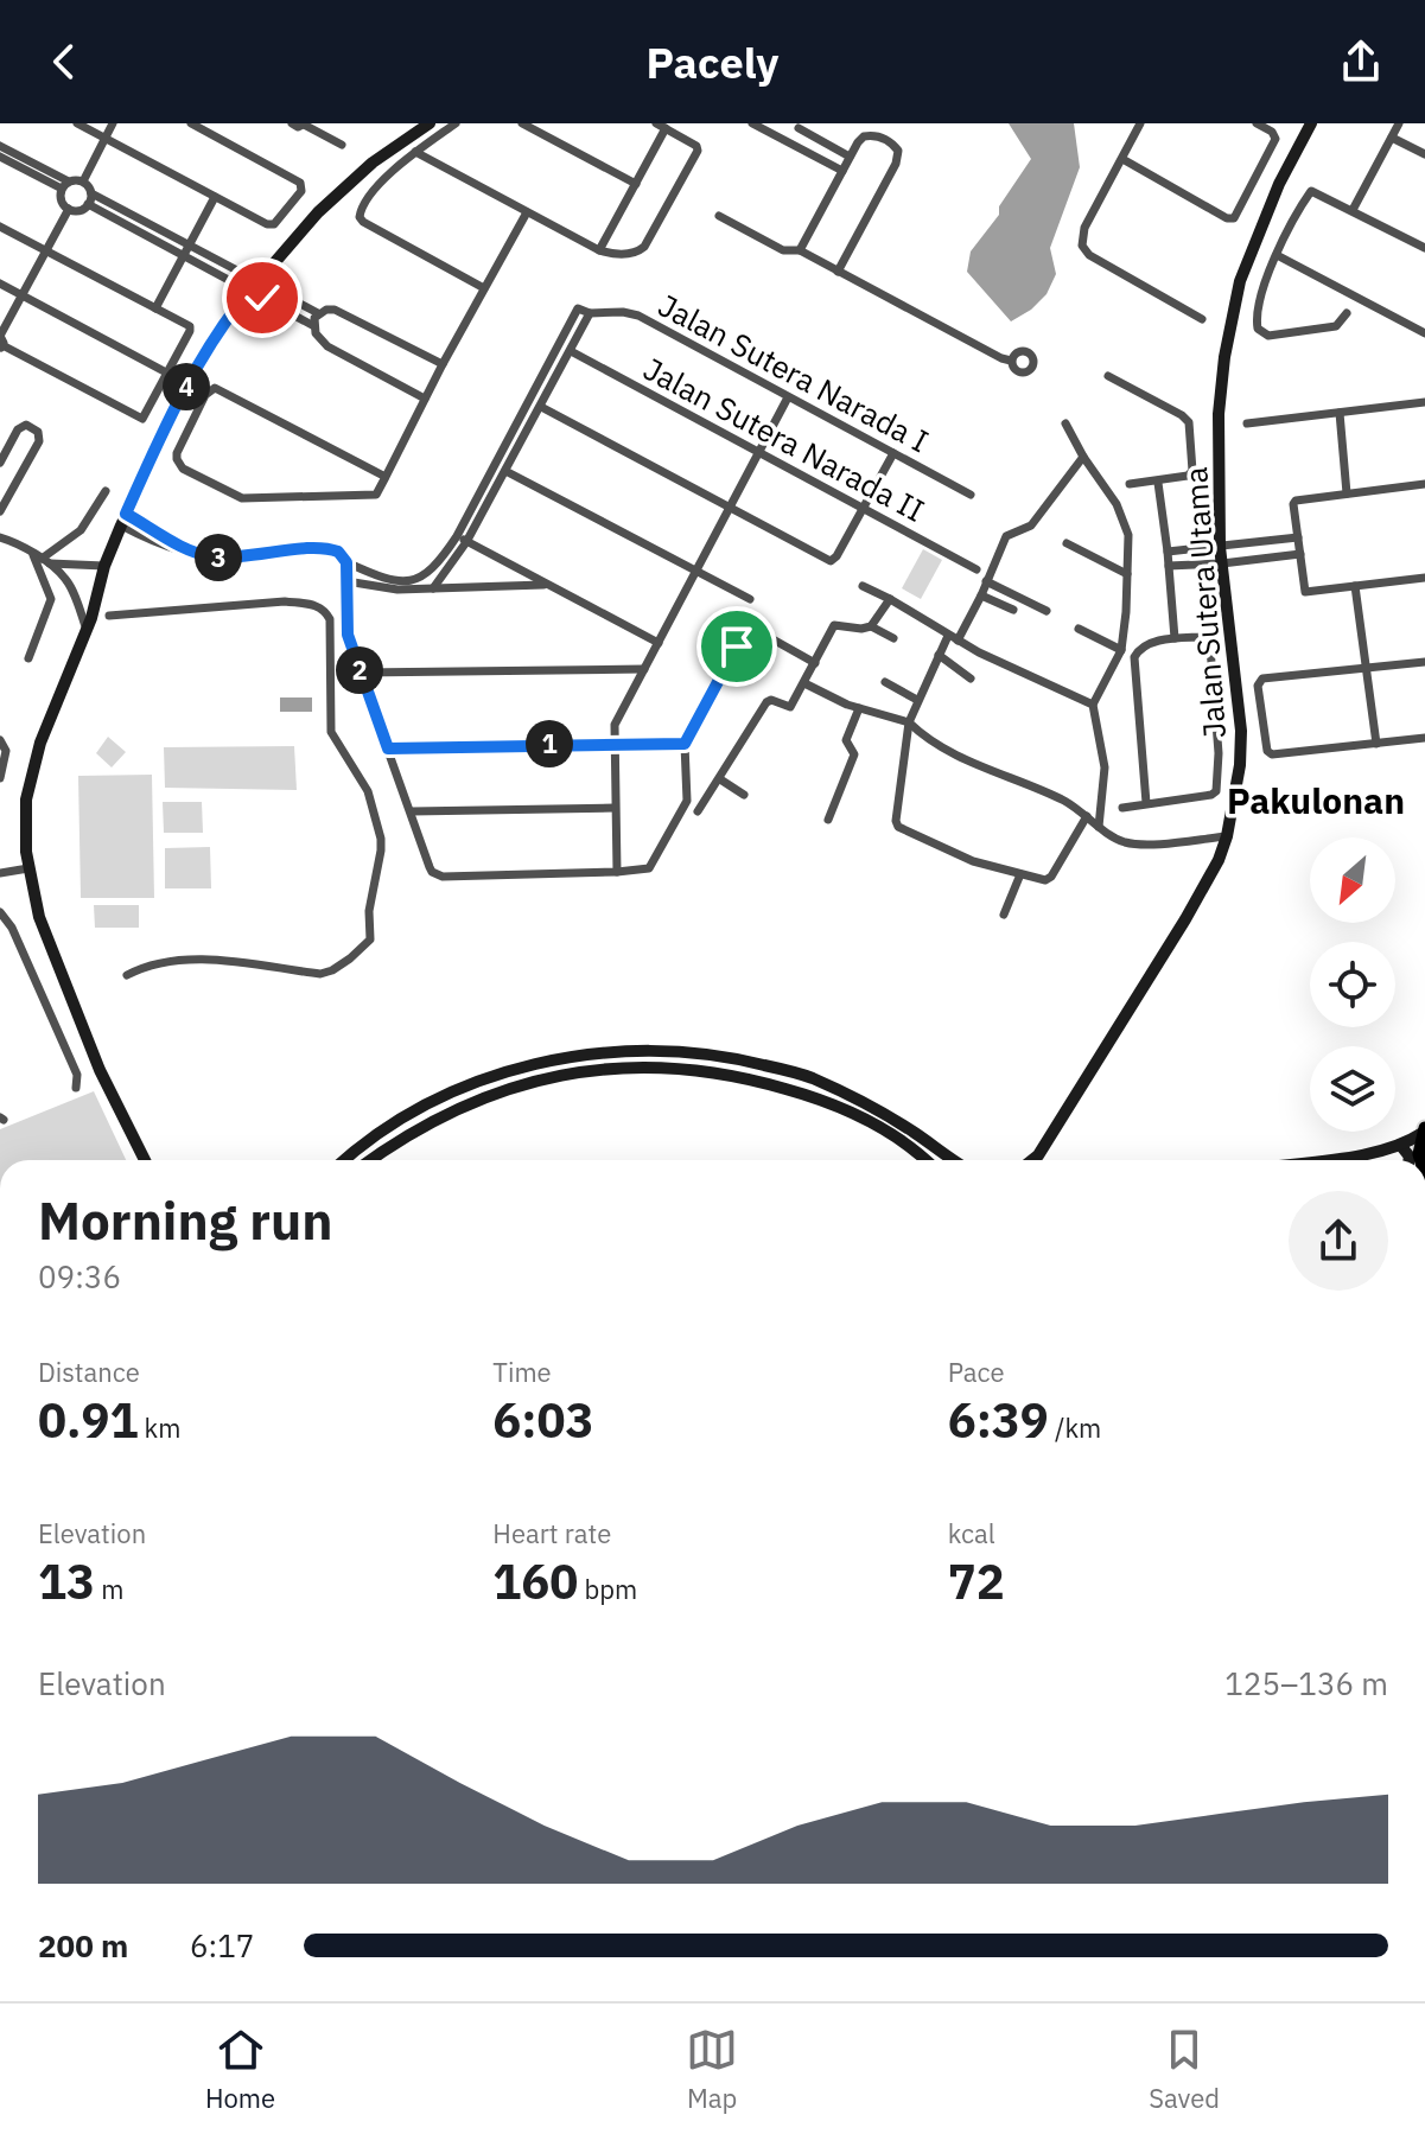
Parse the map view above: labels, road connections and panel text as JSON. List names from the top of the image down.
{
  "streets": {
    "street": ["Jalan Sutera Narada I", "Jalan Sutera Narada II", "Jalan Sutera Utama"]
  },
  "districts": ["Pakulonan"],
  "north": "bottom left",
  "page": {
    "header": "Pacely",
    "pins": [
      "4",
      "3",
      "2",
      "1"
    ],
    "heading": ["Morning run", "09:36"],
    "stats": [
      ["Distance", "0.91 km"],
      ["Time", "6:03"],
      ["Pace", "6:39 /km"],
      ["Elevation", "13 m"],
      ["Heart rate", "160 bpm"],
      ["kcal", "72"]
    ],
    "chart": ["Elevation", "125–136 m"],
    "list": [
      {
        "name": "200 m",
        "note": "6:17"
      }
    ],
    "tabs": ["Home", "Map", "Saved"]
  }
}
